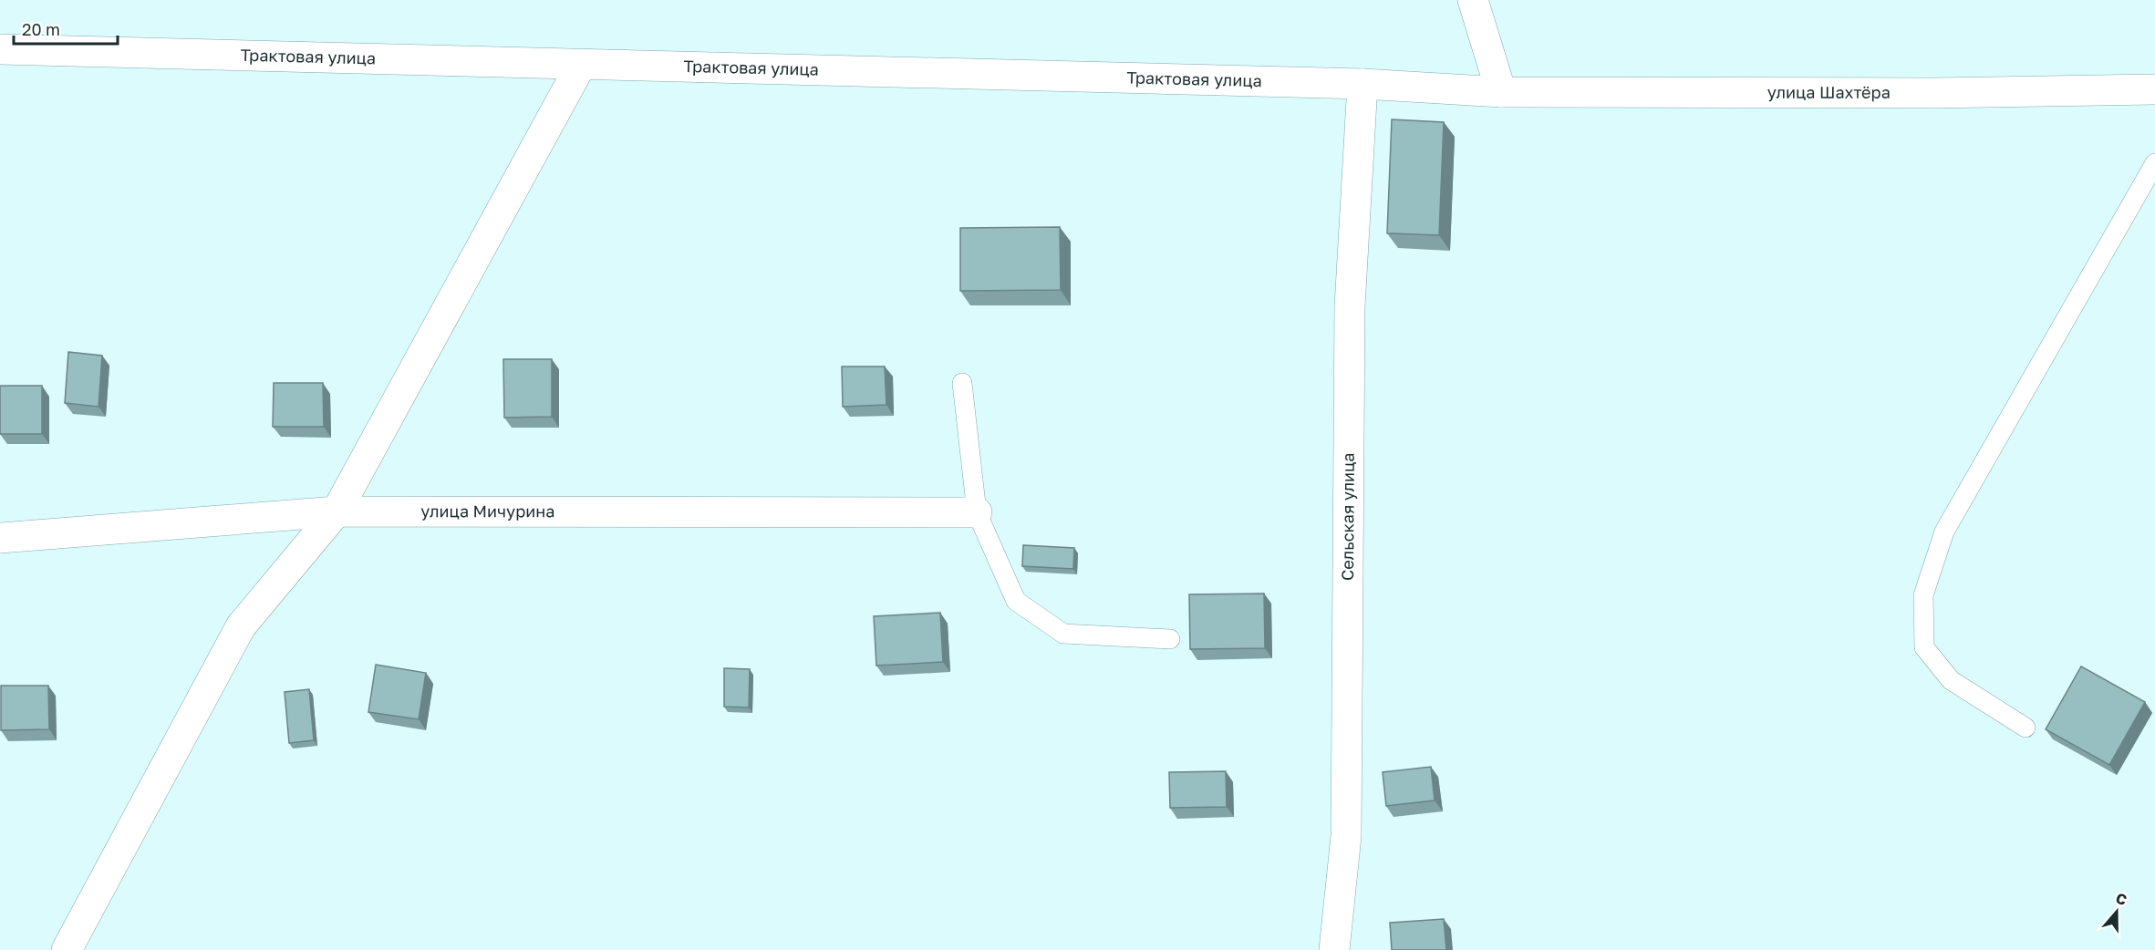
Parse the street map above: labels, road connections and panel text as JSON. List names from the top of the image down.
{
  "streets": {
    "street": [
      "Трактовая улица",
      "улица Шахтёра",
      "улица Мичурина",
      "Сельская улица"
    ]
  },
  "crossings": [
    ["Трактовая улица", "улица Шахтёра"],
    ["Трактовая улица", "Сельская улица"]
  ],
  "scale_bar": "20 m",
  "north": "top"
}
